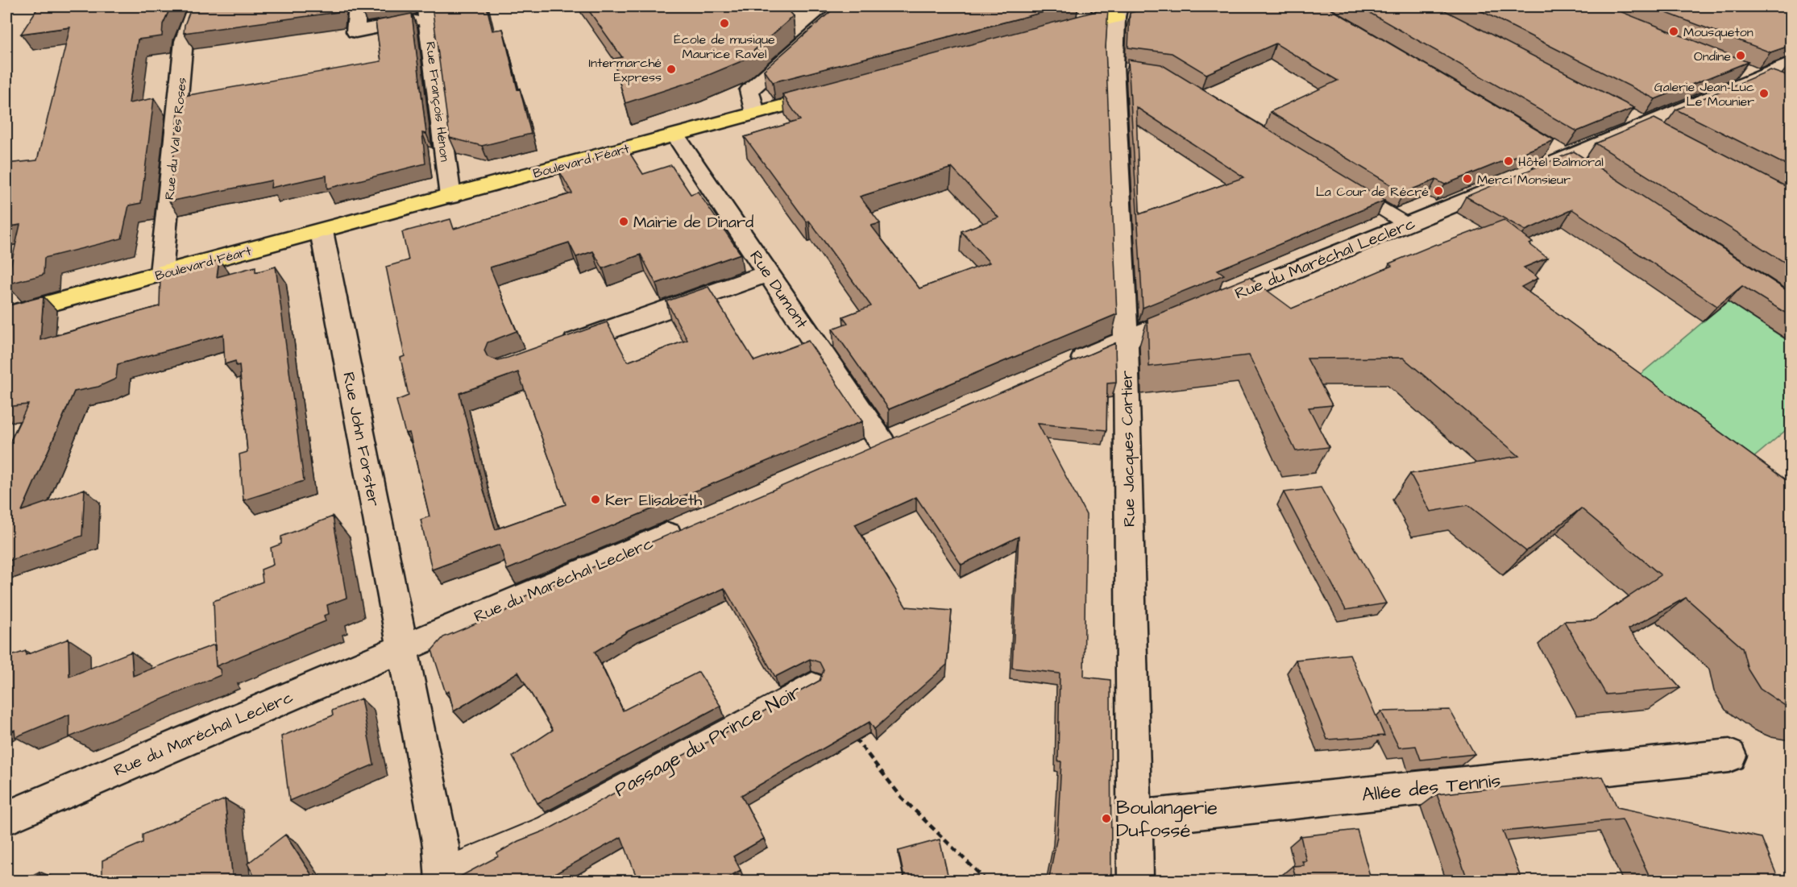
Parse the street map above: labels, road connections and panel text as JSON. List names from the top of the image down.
{
  "streets": {
    "main road": ["Boulevard Féart"],
    "street": [
      "Rue François Hénon",
      "Rue du Val ès Roses",
      "Rue du Maréchal Leclerc",
      "Rue Dumont",
      "Rue John Forster",
      "Rue Jacques Cartier",
      "Passage du Prince Noir",
      "Allée des Tennis"
    ]
  },
  "crossings": [
    ["Rue François Hénon", "Boulevard Féart"],
    ["Rue du Val ès Roses", "Boulevard Féart"],
    ["Boulevard Féart", "Rue Dumont"],
    ["Boulevard Féart", "Rue John Forster"],
    ["Rue du Maréchal Leclerc", "Rue John Forster"],
    ["Rue du Maréchal Leclerc", "Rue Jacques Cartier"],
    ["Rue du Maréchal Leclerc", "Passage du Prince Noir"],
    ["Rue John Forster", "Passage du Prince Noir"],
    ["Rue Jacques Cartier", "Allée des Tennis"]
  ],
  "places": [
    "École de musique Maurice Ravel",
    "Mousqueton",
    "Ondine",
    "Intermarché Express",
    "Galerie Jean-Luc Le Mounier",
    "Hôtel Balmoral",
    "Merci Monsieur",
    "La Cour de Récré",
    "Mairie de Dinard",
    "Ker Elisabeth",
    "Boulangerie Dufossé"
  ]
}
